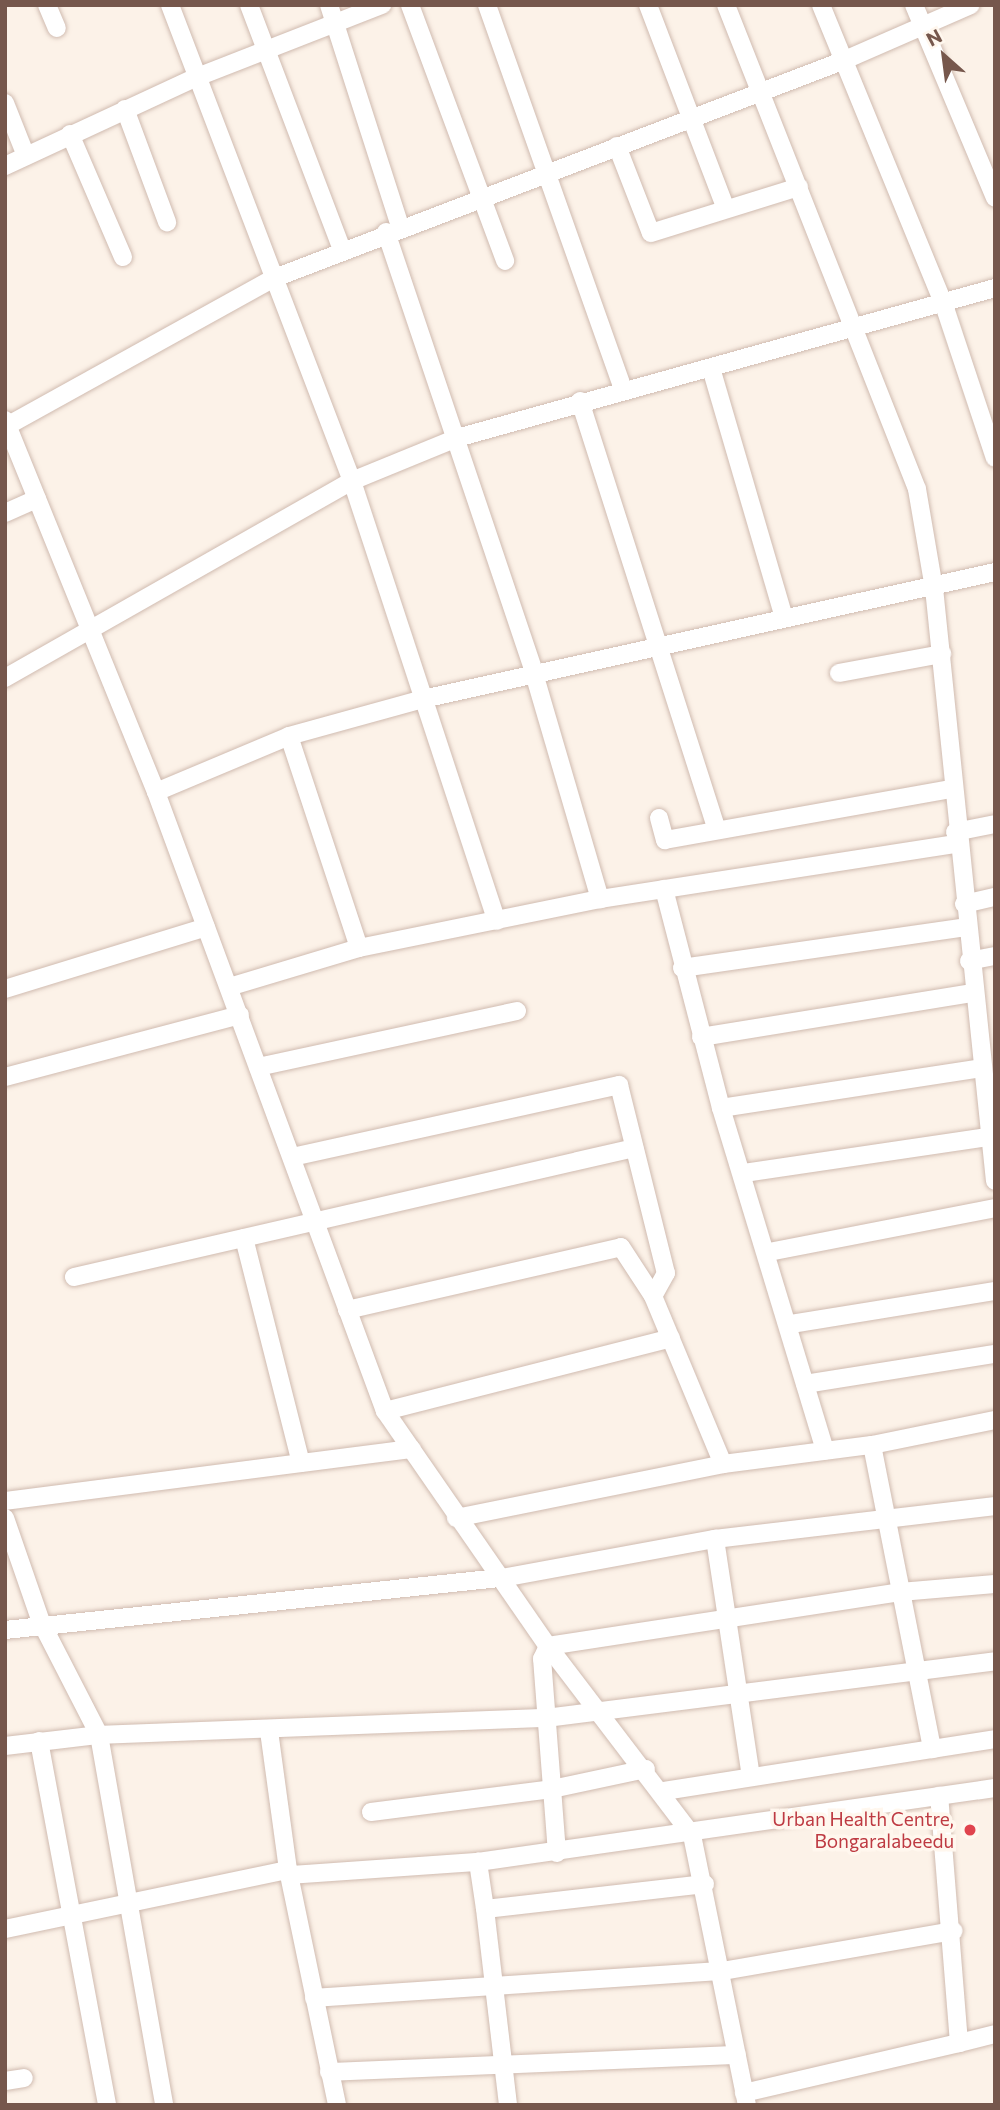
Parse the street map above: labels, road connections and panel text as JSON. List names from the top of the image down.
{
  "places": ["Urban Health Centre, Bongaralabeedu"],
  "north": "top left"
}
